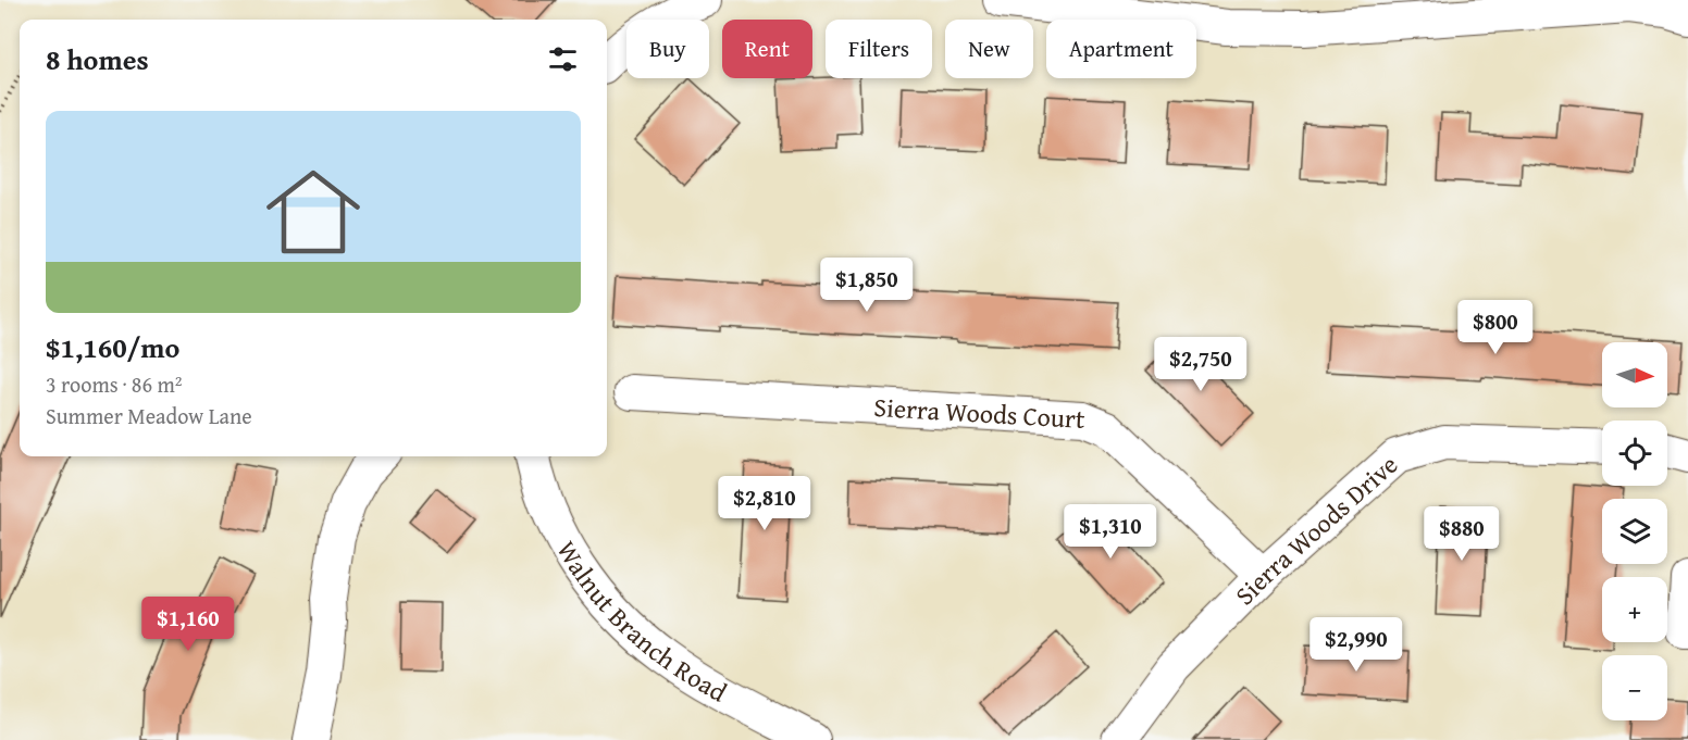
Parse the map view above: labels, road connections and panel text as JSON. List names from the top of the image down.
{
  "streets": {
    "street": ["Sierra Woods Court", "Sierra Woods Drive", "Walnut Branch Road"]
  },
  "crossings": [
    ["Sierra Woods Court", "Sierra Woods Drive"]
  ],
  "north": "right",
  "page": {
    "chip": [
      "Buy",
      "Rent",
      "Filters",
      "New",
      "Apartment"
    ],
    "heading": "8 homes",
    "list": [
      {
        "name": "$1,160/mo",
        "note": "3 rooms · 86 m² · Summer Meadow Lane"
      }
    ],
    "price": [
      "$1,850",
      "$800",
      "$2,750",
      "$2,810",
      "$1,310",
      "$880",
      "$1,160",
      "$2,990"
    ],
    "map_buttons": ["+", "−"]
  }
}
